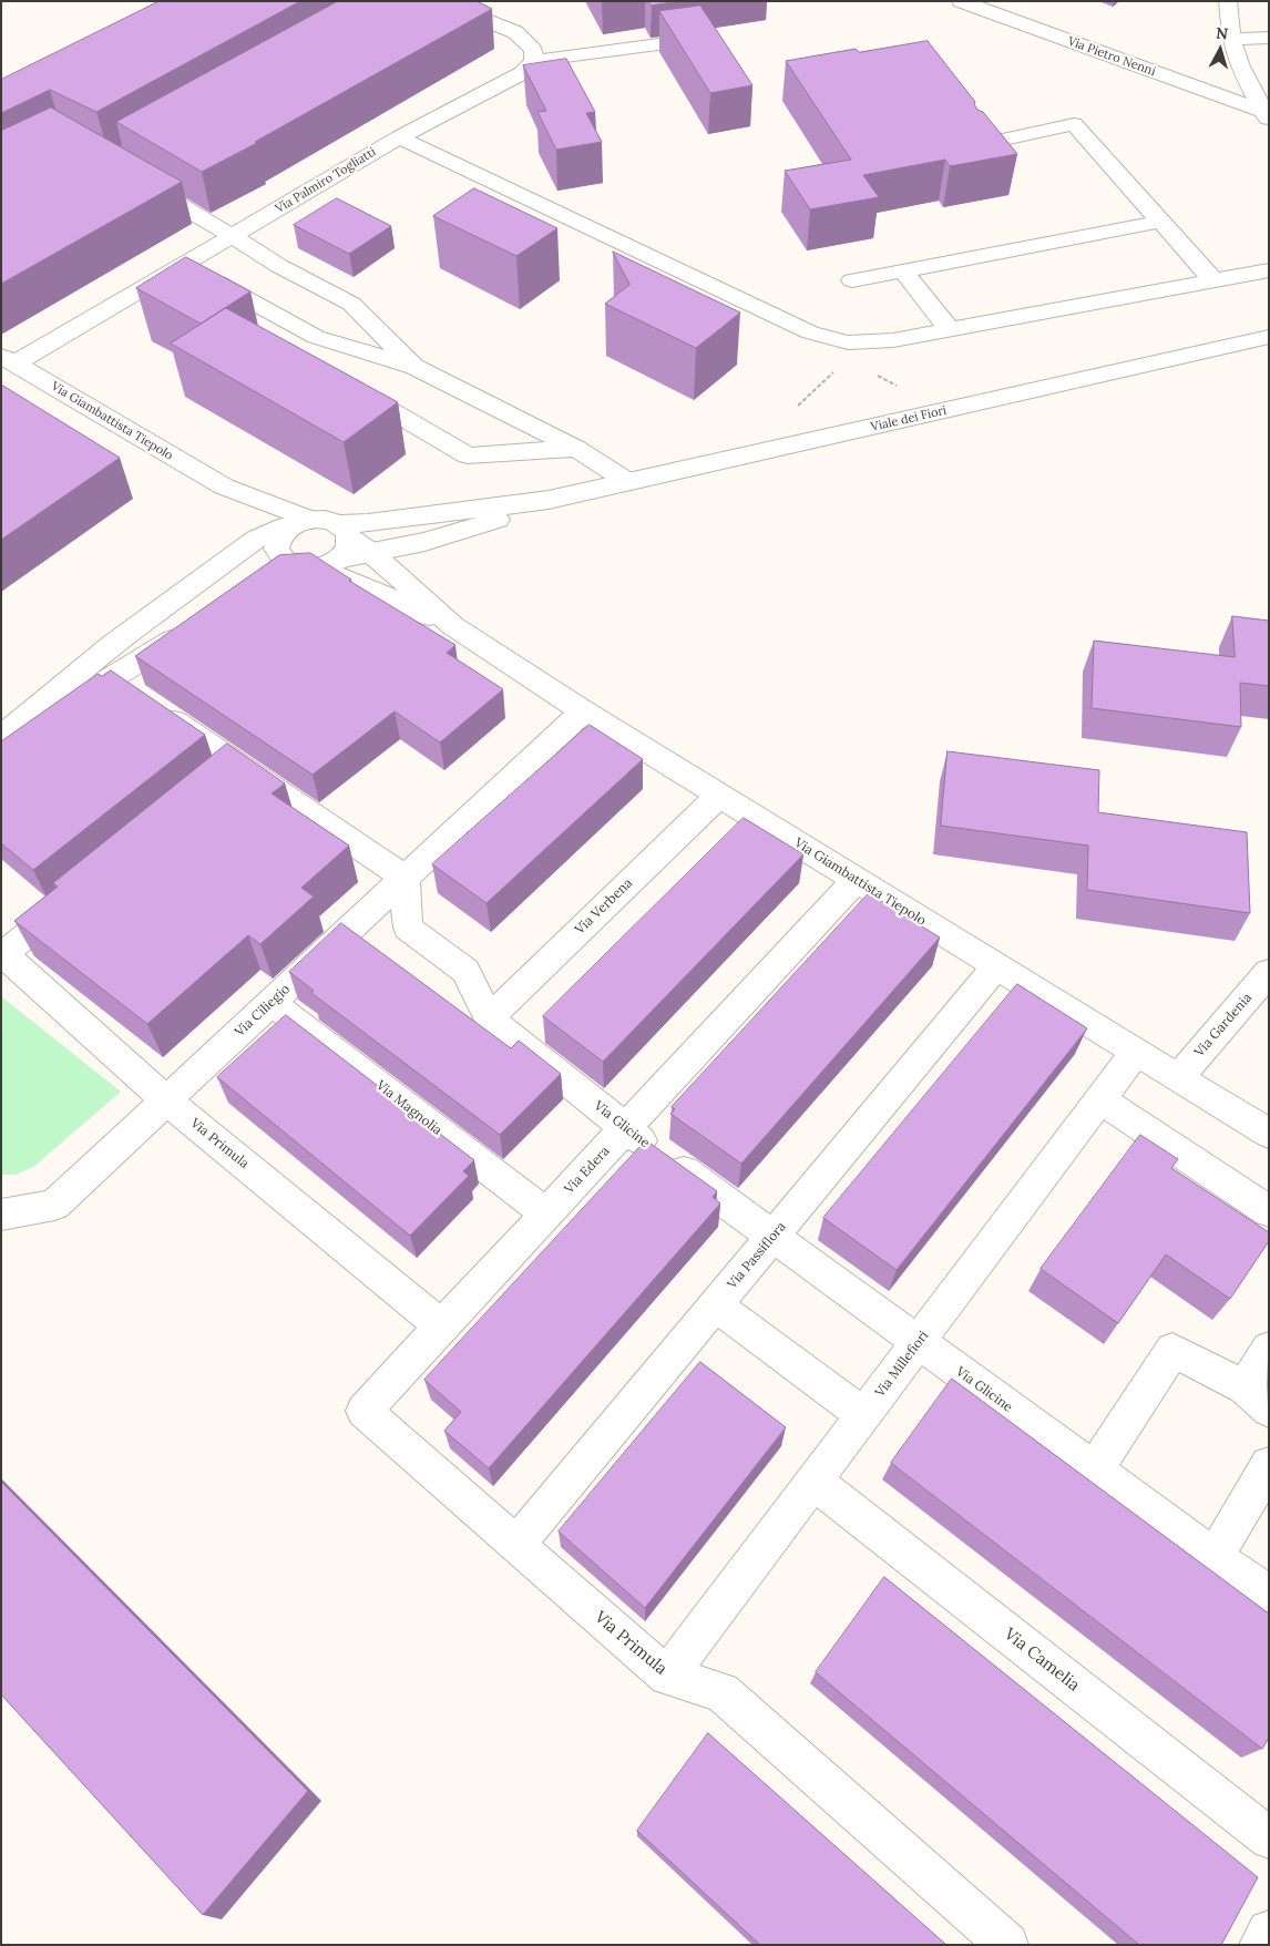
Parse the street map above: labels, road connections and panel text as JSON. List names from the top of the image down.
{
  "streets": {
    "street": [
      "Via Pietro Nenni",
      "Via Palmiro Togliatti",
      "Viale dei Fiori",
      "Via Giambattista Tiepolo",
      "Via Verbena",
      "Via Ciliegio",
      "Via Gardenia",
      "Via Magnolia",
      "Via Glicine",
      "Via Primula",
      "Via Edera",
      "Via Passiflora",
      "Via Millefiori",
      "Via Camelia"
    ]
  },
  "crossings": [
    ["Via Palmiro Togliatti", "Via Giambattista Tiepolo"],
    ["Via Giambattista Tiepolo", "Via Verbena"],
    ["Via Giambattista Tiepolo", "Via Ciliegio"],
    ["Via Giambattista Tiepolo", "Via Gardenia"],
    ["Via Giambattista Tiepolo", "Via Edera"],
    ["Via Giambattista Tiepolo", "Via Passiflora"],
    ["Via Giambattista Tiepolo", "Via Millefiori"],
    ["Via Verbena", "Via Glicine"],
    ["Via Ciliegio", "Via Magnolia"],
    ["Via Ciliegio", "Via Glicine"],
    ["Via Ciliegio", "Via Primula"],
    ["Via Magnolia", "Via Edera"],
    ["Via Glicine", "Via Edera"],
    ["Via Glicine", "Via Passiflora"],
    ["Via Glicine", "Via Millefiori"],
    ["Via Primula", "Via Edera"],
    ["Via Primula", "Via Passiflora"],
    ["Via Primula", "Via Millefiori"],
    ["Via Millefiori", "Via Camelia"]
  ],
  "north": "top"
}
